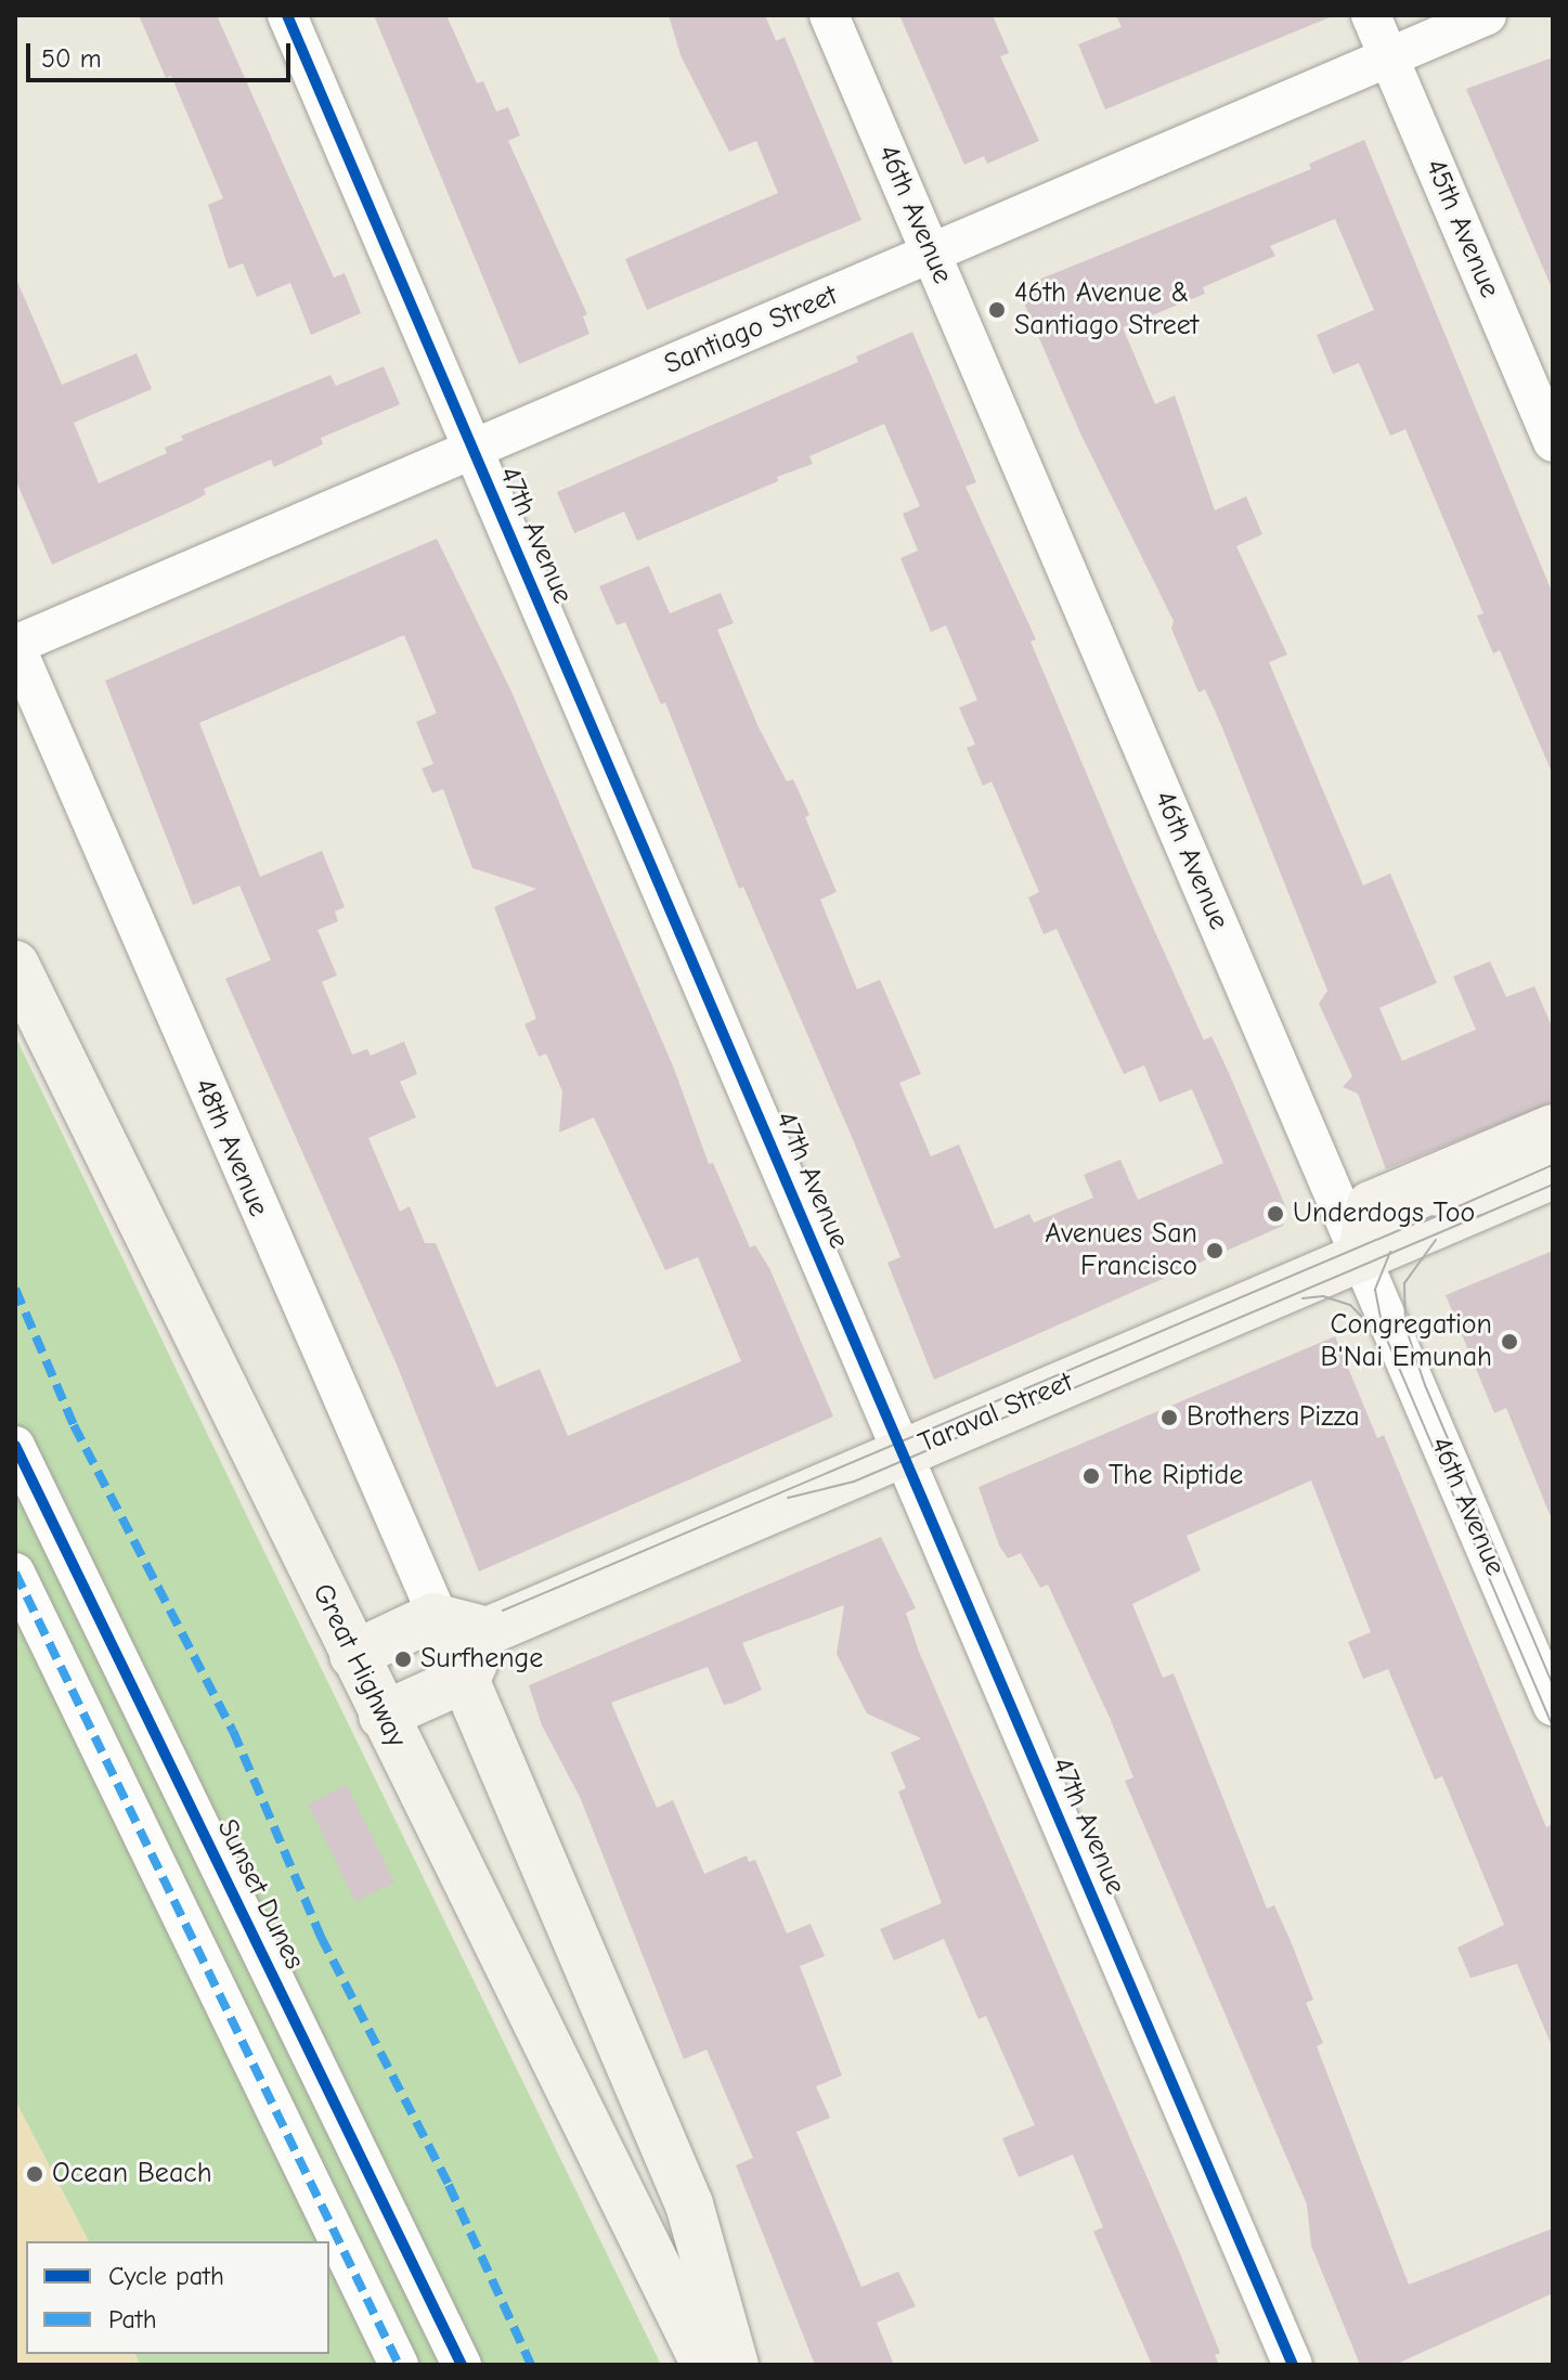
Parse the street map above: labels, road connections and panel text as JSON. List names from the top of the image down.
{
  "streets": {
    "street": [
      "46th Avenue",
      "45th Avenue",
      "Santiago Street",
      "47th Avenue",
      "48th Avenue",
      "Taraval Street",
      "Great Highway",
      "Sunset Dunes"
    ]
  },
  "crossings": [
    ["46th Avenue", "Santiago Street"],
    ["46th Avenue", "Taraval Street"],
    ["45th Avenue", "Santiago Street"],
    ["Santiago Street", "47th Avenue"],
    ["Santiago Street", "48th Avenue"],
    ["47th Avenue", "Taraval Street"],
    ["48th Avenue", "Taraval Street"],
    ["Taraval Street", "Great Highway"]
  ],
  "places": [
    "46th Avenue & Santiago Street",
    "Underdogs Too",
    "Avenues San Francisco",
    "Congregation B'Nai Emunah",
    "Brothers Pizza",
    "The Riptide",
    "Surfhenge",
    "Ocean Beach"
  ],
  "legend": ["Cycle path", "Path"],
  "scale_bar": "50 m"
}
